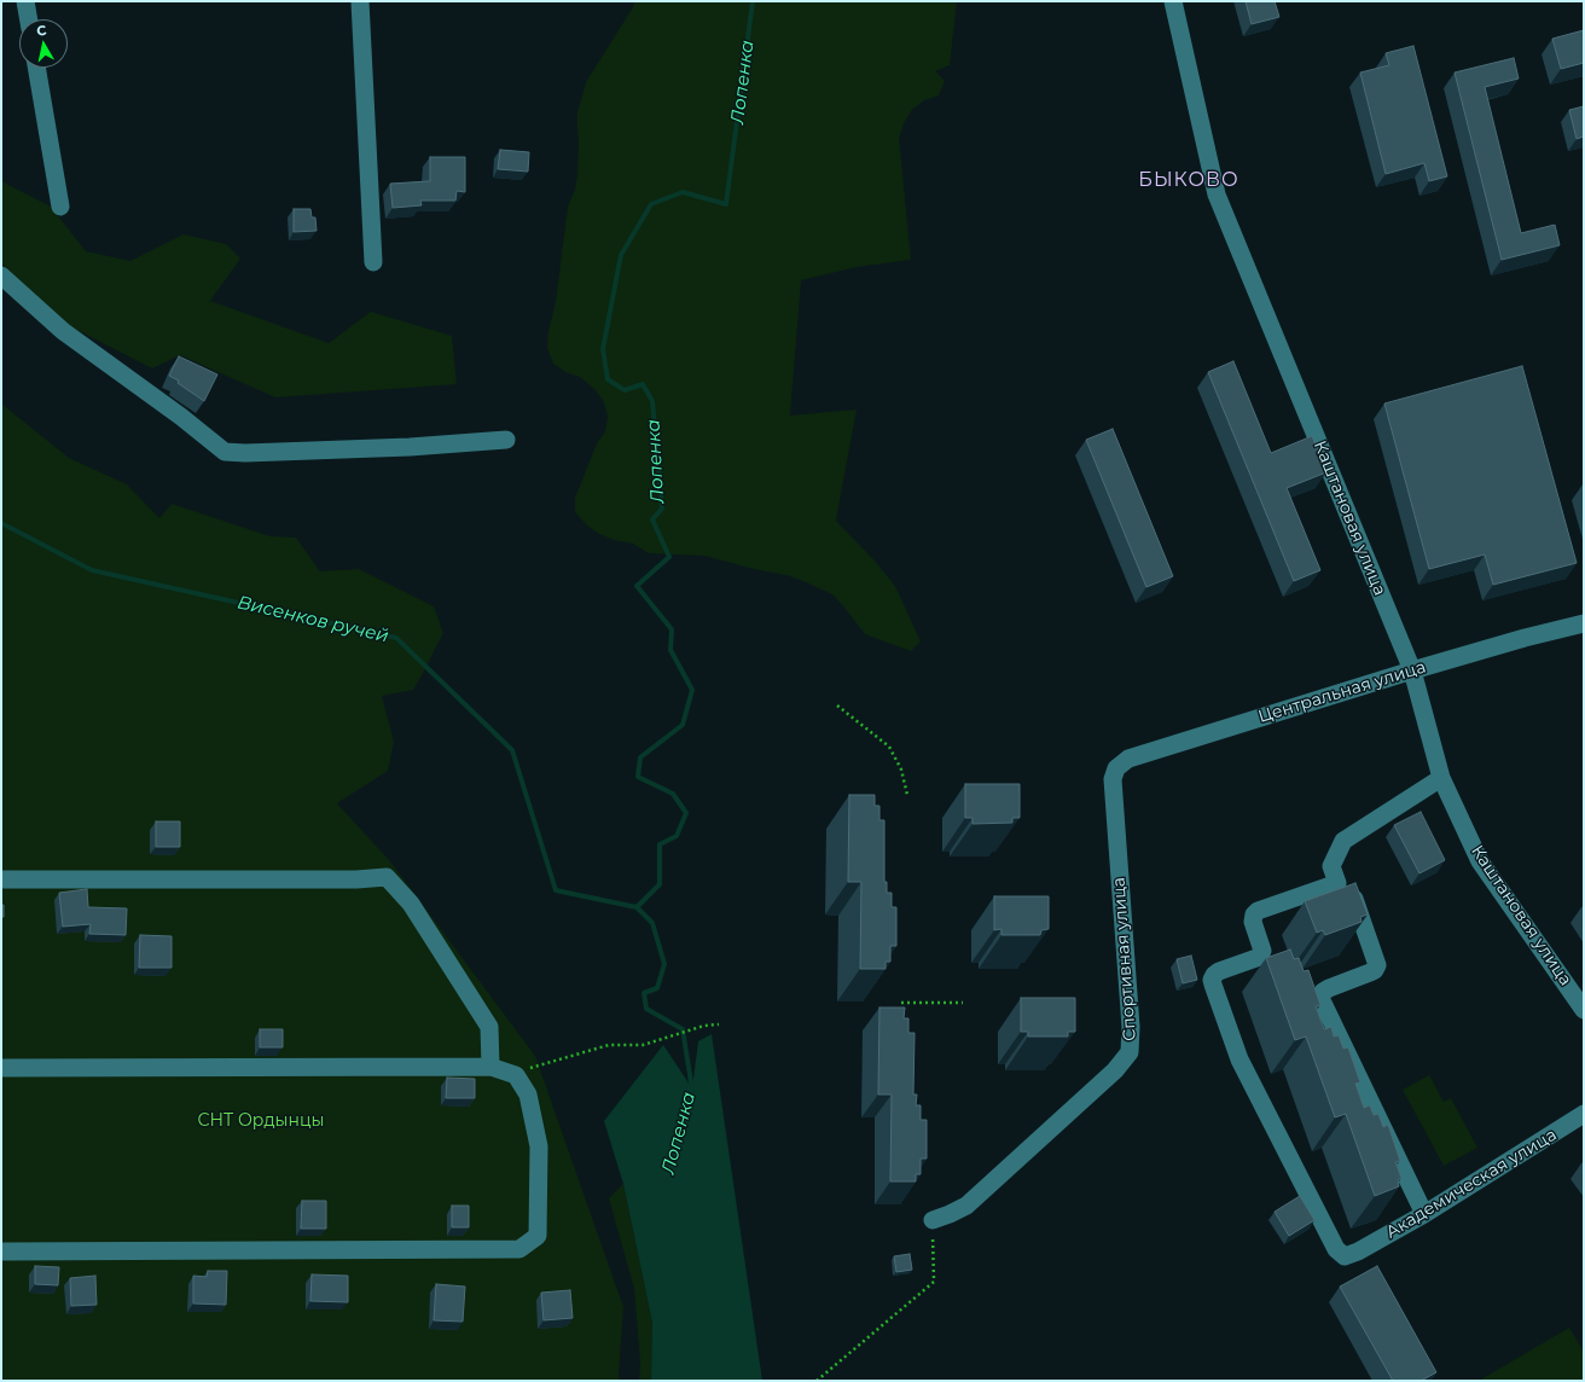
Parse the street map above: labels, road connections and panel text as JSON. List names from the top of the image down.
{
  "streets": {
    "street": [
      "Каштановая улица",
      "Центральная улица",
      "Спортивная улица",
      "Академическая улица"
    ]
  },
  "crossings": [
    ["Каштановая улица", "Центральная улица"],
    ["Центральная улица", "Спортивная улица"]
  ],
  "districts": ["БЫКОВО"],
  "water": ["Лопенка", "Висенков ручей"],
  "parks": ["СНТ Ордынцы"],
  "north": "top"
}
